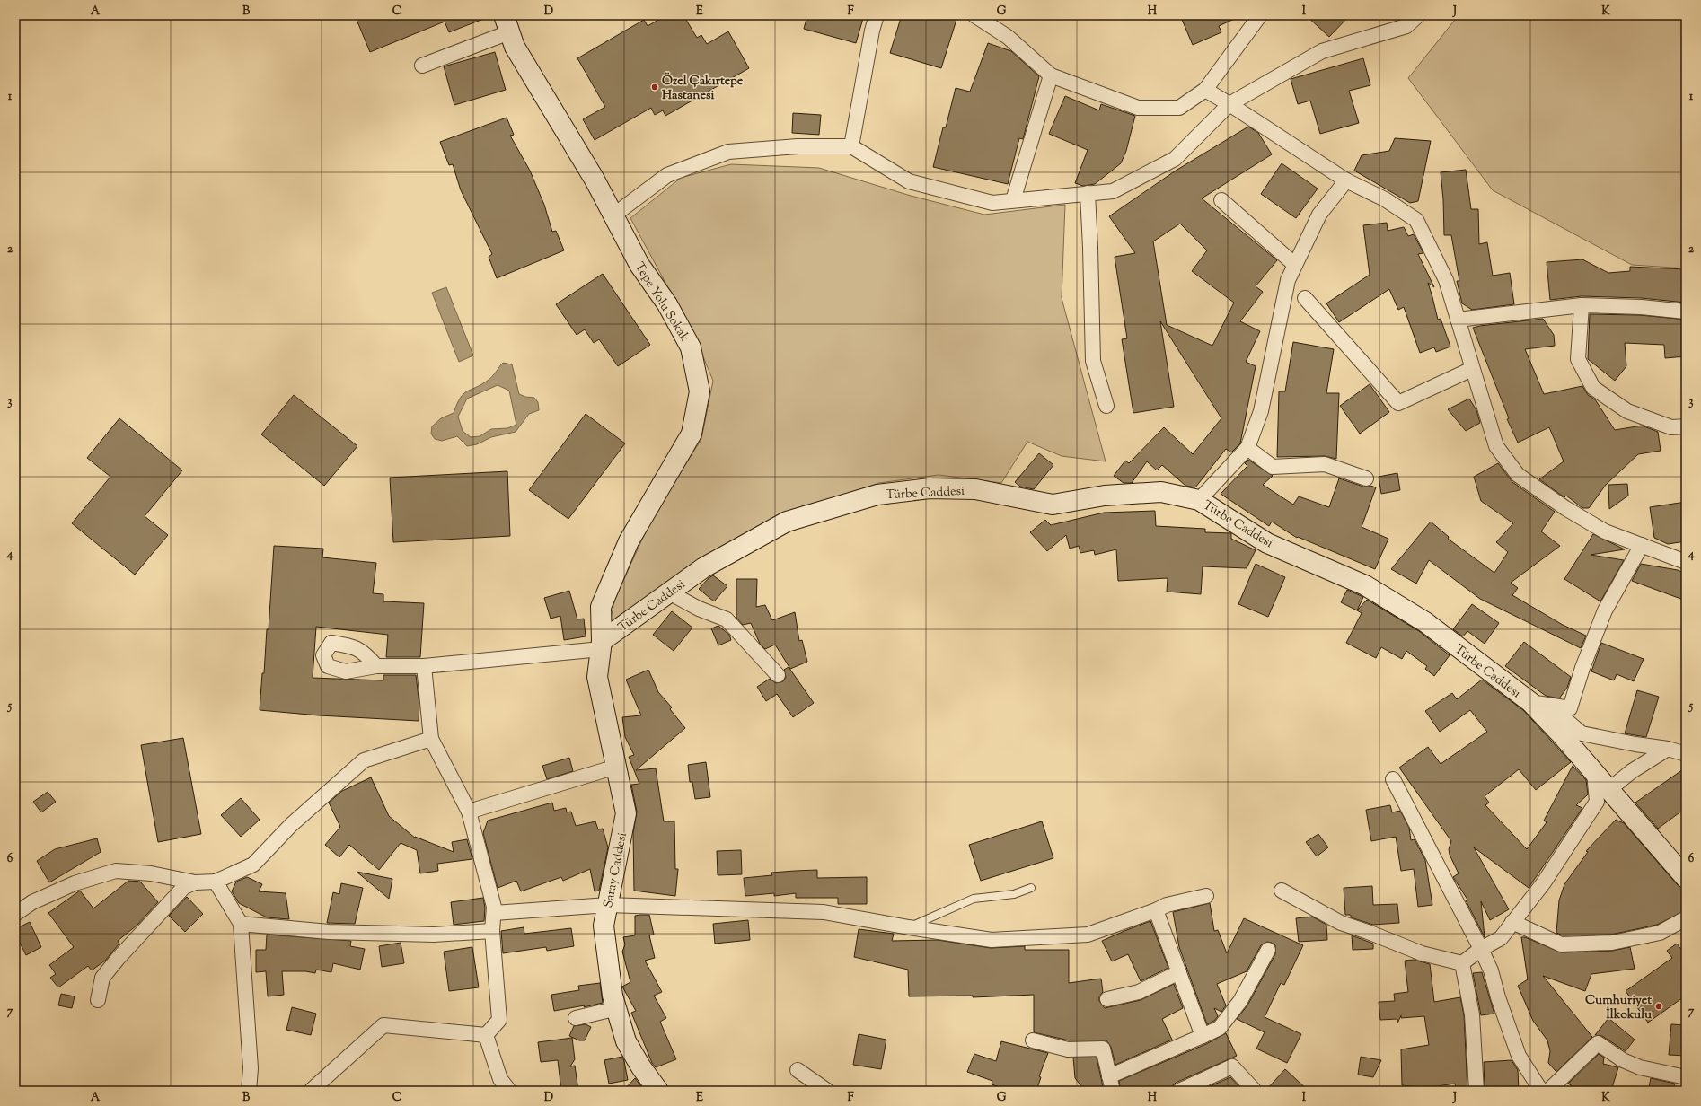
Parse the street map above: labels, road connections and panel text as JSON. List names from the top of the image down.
{
  "streets": {
    "street": ["Tepe Yolu Sokak", "Türbe Caddesi", "Saray Caddesi"]
  },
  "crossings": [
    ["Tepe Yolu Sokak", "Türbe Caddesi"],
    ["Tepe Yolu Sokak", "Saray Caddesi"],
    ["Türbe Caddesi", "Saray Caddesi"]
  ],
  "places": ["Özel Çakırtepe Hastanesi", "Cumhuriyet İlkokulu"],
  "grid": {
    "columns": [
      "A",
      "B",
      "C",
      "D",
      "E",
      "F",
      "G",
      "H",
      "I",
      "J",
      "K"
    ],
    "rows": [
      "1",
      "2",
      "3",
      "4",
      "5",
      "6",
      "7"
    ]
  }
}
